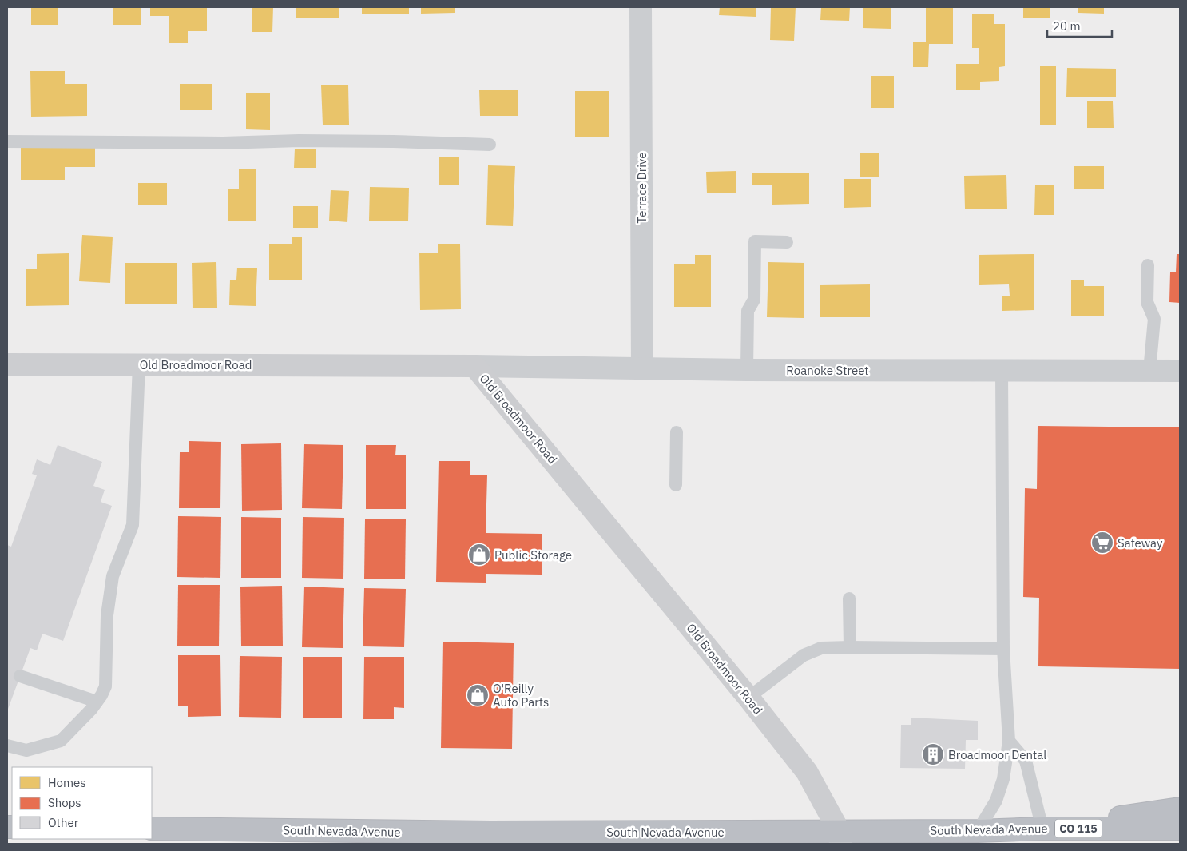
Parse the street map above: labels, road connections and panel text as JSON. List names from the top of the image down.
{
  "streets": {
    "highway": ["CO 115", "South Nevada Avenue"],
    "street": ["Terrace Drive", "Old Broadmoor Road", "Roanoke Street"]
  },
  "crossings": [
    ["Terrace Drive", "Roanoke Street"],
    ["Old Broadmoor Road", "Roanoke Street"],
    ["Old Broadmoor Road", "South Nevada Avenue"]
  ],
  "places": {
    "supermarket": ["Safeway"],
    "shop": ["Public Storage", "O'Reilly Auto Parts"],
    "building": ["Broadmoor Dental"]
  },
  "legend": ["Homes", "Shops", "Other"],
  "scale_bar": "20 m"
}
